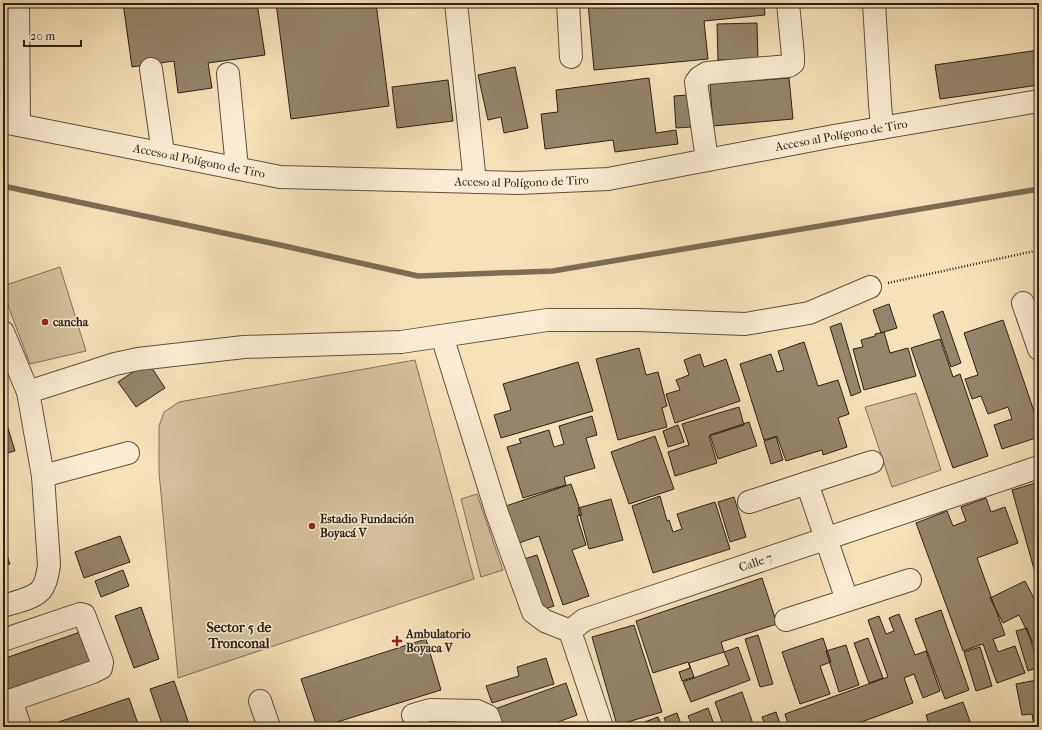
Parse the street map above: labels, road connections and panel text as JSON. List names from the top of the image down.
{
  "streets": {
    "street": ["Acceso al Polígono de Tiro", "Calle 7"]
  },
  "districts": ["Sector 5 de Tronconal"],
  "places": {
    "other": ["cancha", "Estadio Fundación Boyacá V"],
    "health": ["Ambulatorio Boyaca V"]
  },
  "scale_bar": "20 m"
}
